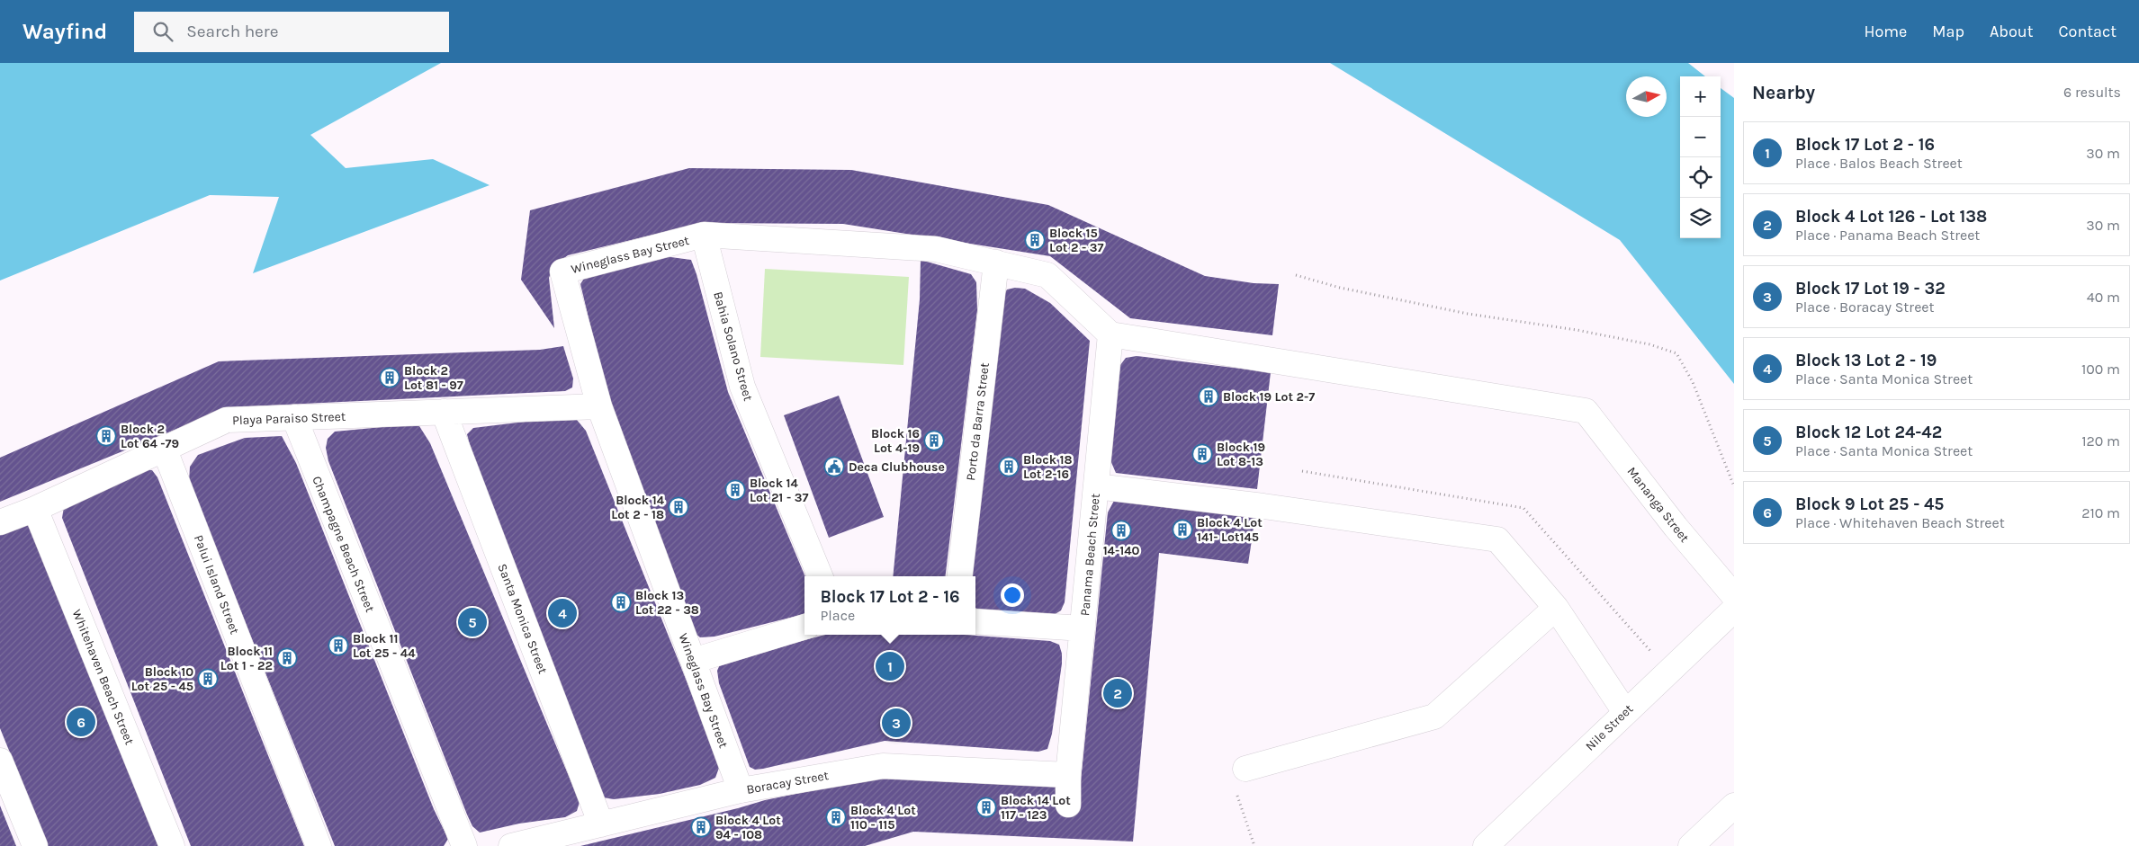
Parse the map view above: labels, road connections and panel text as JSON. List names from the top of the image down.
{
  "streets": {
    "street": [
      "Wineglass Bay Street",
      "Bahia Solano Street",
      "Playa Paraiso Street",
      "Porto da Barra Street",
      "Mananga Street",
      "Champagne Beach Street",
      "Panama Beach Street",
      "Palui Island Street",
      "Santa Monica Street",
      "Whitehaven Beach Street",
      "Nile Street",
      "Boracay Street"
    ]
  },
  "crossings": [
    ["Wineglass Bay Street", "Bahia Solano Street"],
    ["Wineglass Bay Street", "Playa Paraiso Street"],
    ["Wineglass Bay Street", "Porto da Barra Street"],
    ["Wineglass Bay Street", "Mananga Street"],
    ["Wineglass Bay Street", "Panama Beach Street"],
    ["Wineglass Bay Street", "Boracay Street"],
    ["Playa Paraiso Street", "Champagne Beach Street"],
    ["Playa Paraiso Street", "Palui Island Street"],
    ["Playa Paraiso Street", "Santa Monica Street"],
    ["Playa Paraiso Street", "Whitehaven Beach Street"],
    ["Mananga Street", "Panama Beach Street"],
    ["Panama Beach Street", "Boracay Street"],
    ["Santa Monica Street", "Boracay Street"]
  ],
  "places": {
    "building": [
      "Block 15 Lot 2 - 37",
      "Block 2 Lot 81 - 97",
      "Block 19 Lot 2-7",
      "Block 2 Lot 64 -79",
      "Block 16 Lot 4-19",
      "Block 19 Lot 8-13",
      "Block 18 Lot 2-16",
      "Block 14 Lot 21 - 37",
      "Block 14 Lot 2 - 18",
      "Block 4 Lot 141- Lot145",
      "14-140",
      "Block 13 Lot 22 - 38",
      "Block 11 Lot 25 - 44",
      "Block 11 Lot 1 - 22",
      "Block 10 Lot 25 - 45",
      "Block 14 Lot 117 - 123",
      "Block 4 Lot 110 - 115",
      "Block 4 Lot 94 - 108"
    ],
    "public building": ["Deca Clubhouse"]
  },
  "north": "right",
  "page": {
    "header": "Wayfind",
    "search": "Search here",
    "nav": [
      "Home",
      "Map",
      "About",
      "Contact"
    ],
    "heading": ["Nearby", "6 results"],
    "map_buttons": ["+", "−"],
    "list": [
      {
        "mark": "1",
        "name": "Block 17 Lot 2 - 16",
        "note": "Place · Balos Beach Street",
        "value": "30 m"
      },
      {
        "mark": "2",
        "name": "Block 4 Lot 126 - Lot 138",
        "note": "Place · Panama Beach Street",
        "value": "30 m"
      },
      {
        "mark": "3",
        "name": "Block 17 Lot 19 - 32",
        "note": "Place · Boracay Street",
        "value": "40 m"
      },
      {
        "mark": "4",
        "name": "Block 13 Lot 2 - 19",
        "note": "Place · Santa Monica Street",
        "value": "100 m"
      },
      {
        "mark": "5",
        "name": "Block 12 Lot 24-42",
        "note": "Place · Santa Monica Street",
        "value": "120 m"
      },
      {
        "mark": "6",
        "name": "Block 9 Lot 25 - 45",
        "note": "Place · Whitehaven Beach Street",
        "value": "210 m"
      }
    ],
    "popup": ["Block 17 Lot 2 - 16", "Place"],
    "pins": [
      "4",
      "5",
      "1",
      "2",
      "6",
      "3"
    ]
  }
}
